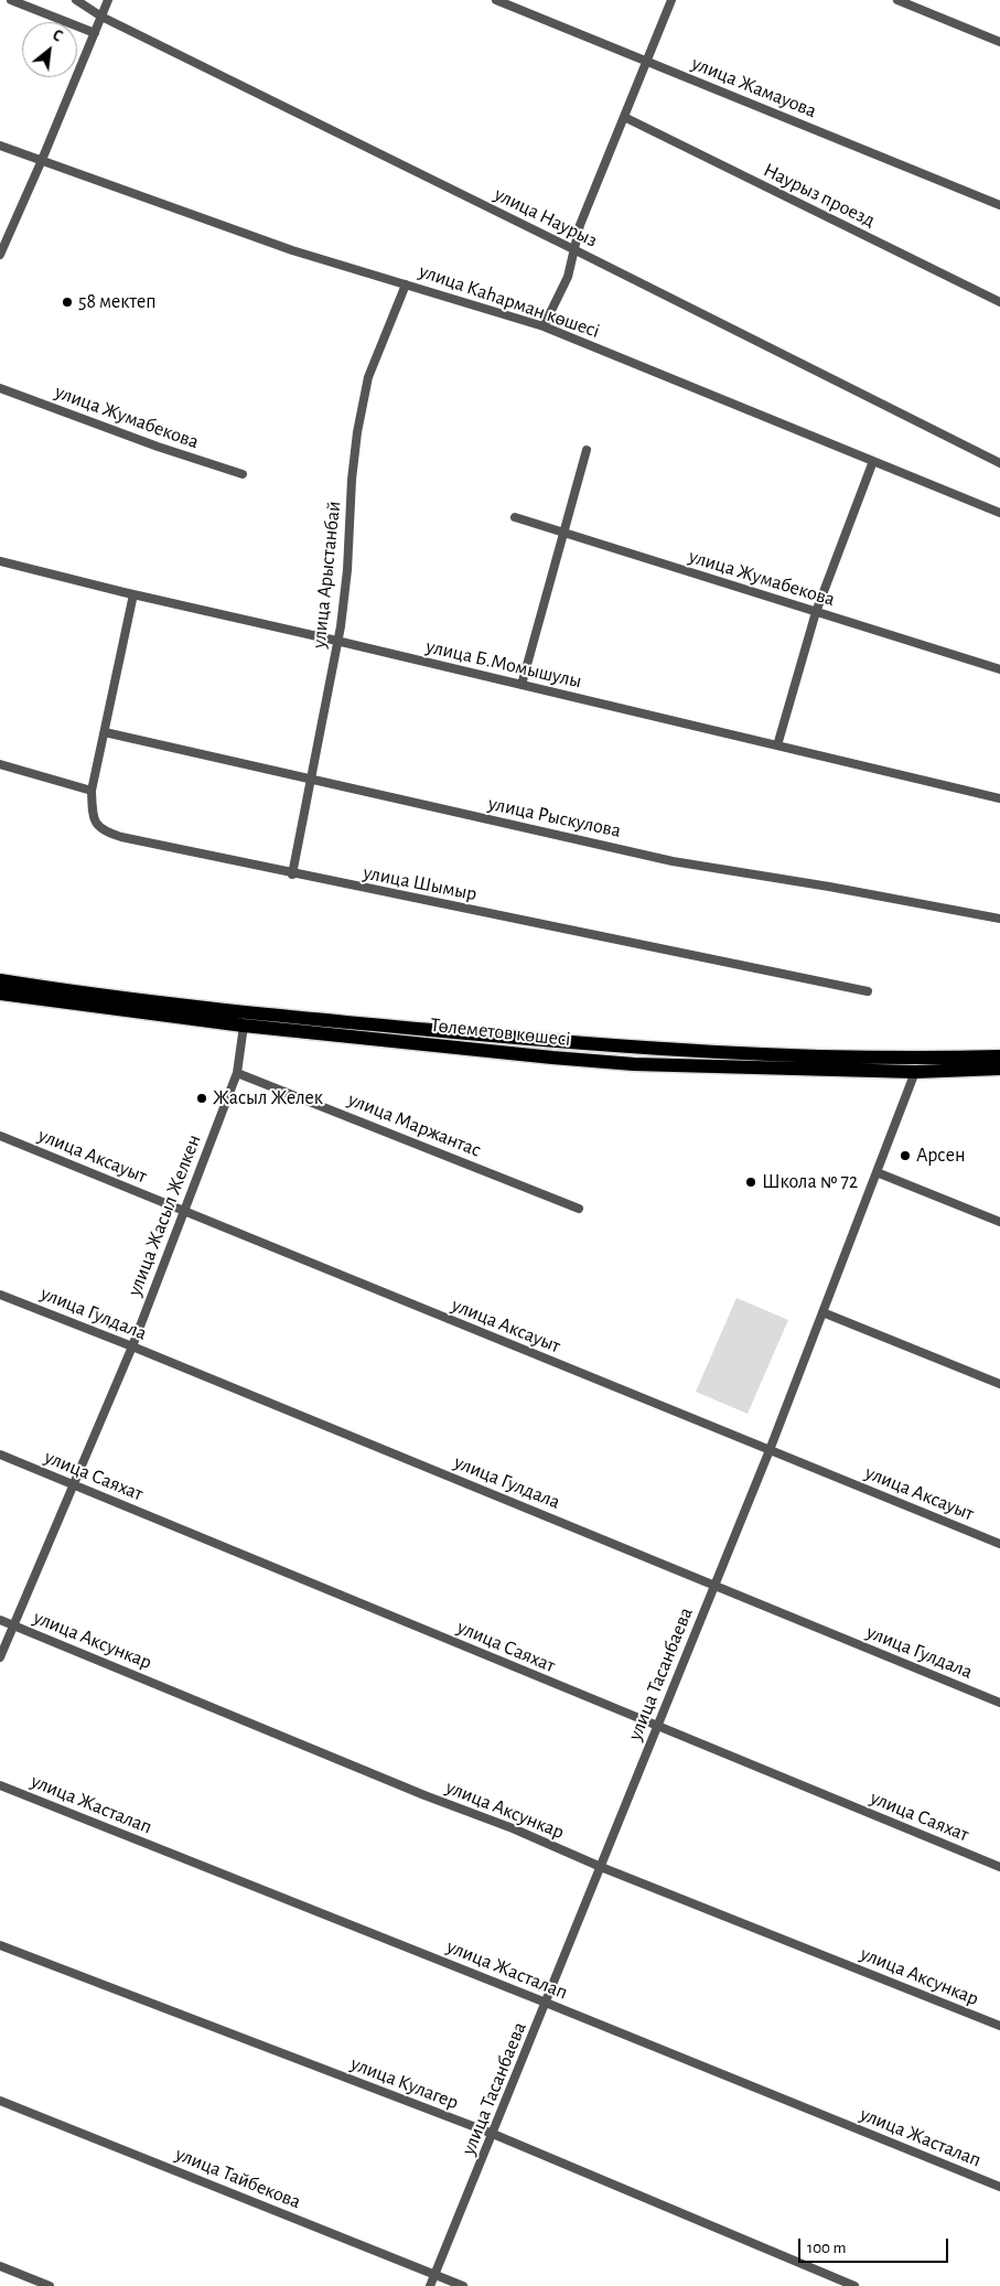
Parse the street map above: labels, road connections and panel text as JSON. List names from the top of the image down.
{
  "streets": {
    "main road": ["Төлеметов көшесі"],
    "street": [
      "улица Жамауова",
      "Наурыз проезд",
      "улица Наурыз",
      "улица Каһарман көшесі",
      "улица Жумабекова",
      "улица Арыстанбай",
      "улица Б.Момышулы",
      "улица Рыскулова",
      "улица Шымыр",
      "улица Маржантас",
      "улица Аксауыт",
      "улица Жасыл Желкен",
      "улица Гулдала",
      "улица Саяхат",
      "улица Аксункар",
      "улица Тасанбаева",
      "улица Жасталап",
      "улица Кулагер",
      "улица Тайбекова"
    ]
  },
  "crossings": [
    ["улица Каһарман көшесі", "улица Арыстанбай"],
    ["улица Арыстанбай", "улица Б.Момышулы"],
    ["улица Арыстанбай", "улица Рыскулова"],
    ["улица Арыстанбай", "улица Шымыр"],
    ["улица Б.Момышулы", "улица Шымыр"],
    ["улица Рыскулова", "улица Шымыр"],
    ["Төлеметов көшесі", "улица Жасыл Желкен"],
    ["Төлеметов көшесі", "улица Тасанбаева"],
    ["улица Маржантас", "улица Жасыл Желкен"],
    ["улица Аксауыт", "улица Жасыл Желкен"],
    ["улица Аксауыт", "улица Тасанбаева"],
    ["улица Жасыл Желкен", "улица Гулдала"],
    ["улица Жасыл Желкен", "улица Саяхат"],
    ["улица Жасыл Желкен", "улица Аксункар"],
    ["улица Гулдала", "улица Тасанбаева"],
    ["улица Саяхат", "улица Тасанбаева"],
    ["улица Аксункар", "улица Тасанбаева"],
    ["улица Тасанбаева", "улица Жасталап"],
    ["улица Тасанбаева", "улица Кулагер"],
    ["улица Тасанбаева", "улица Тайбекова"]
  ],
  "places": [
    "58 мектеп",
    "Жасыл Желек",
    "Арсен",
    "Школа № 72"
  ],
  "scale_bar": "100 m",
  "north": "top right"
}
